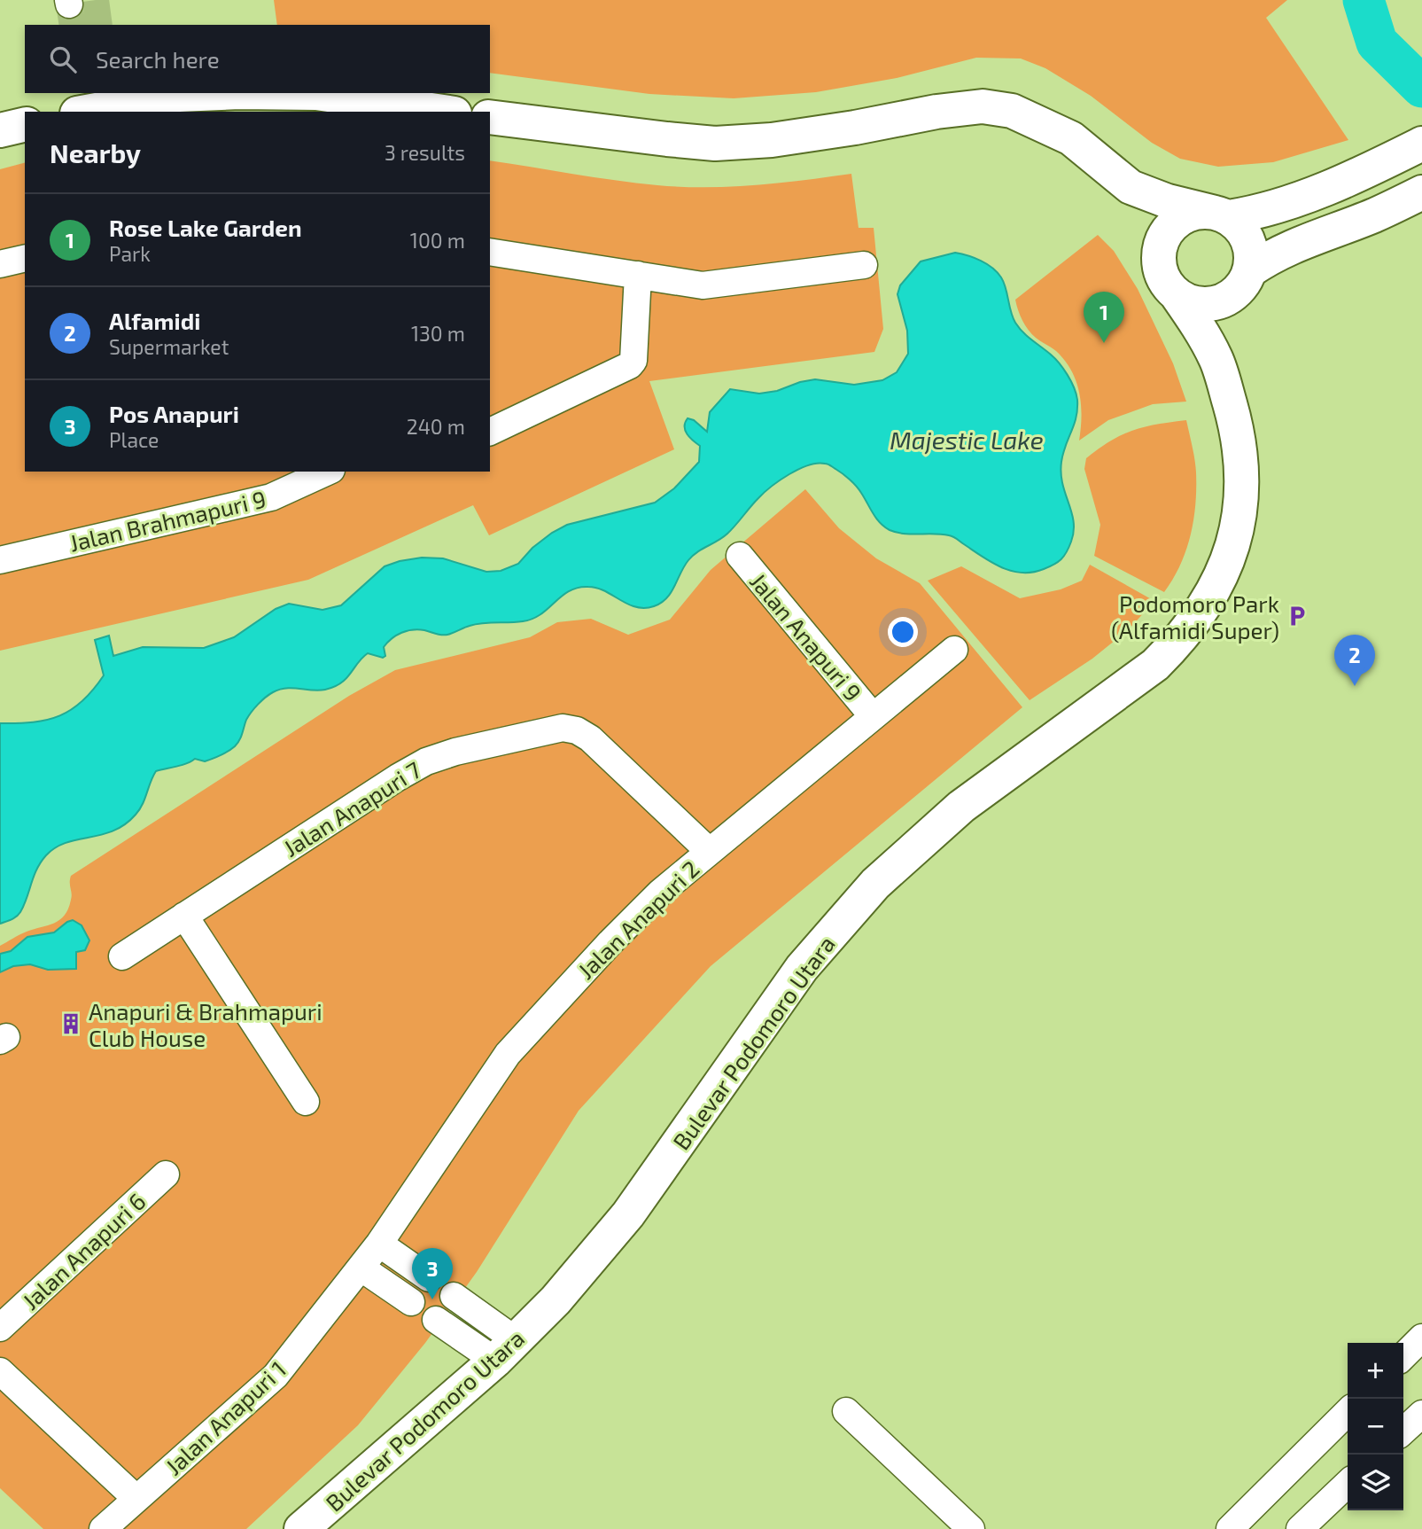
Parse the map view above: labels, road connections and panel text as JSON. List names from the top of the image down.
{
  "streets": {
    "street": [
      "Jalan Brahmapuri 9",
      "Jalan Anapuri 9",
      "Jalan Anapuri 7",
      "Jalan Anapuri 2",
      "Bulevar Podomoro Utara",
      "Jalan Anapuri 6",
      "Jalan Anapuri 1"
    ]
  },
  "crossings": [
    ["Jalan Anapuri 9", "Jalan Anapuri 2"],
    ["Jalan Anapuri 7", "Jalan Anapuri 2"],
    ["Jalan Anapuri 2", "Jalan Anapuri 1"]
  ],
  "water": ["Majestic Lake"],
  "places": {
    "parking": ["Podomoro Park (Alfamidi Super)"],
    "building": ["Anapuri & Brahmapuri Club House"]
  },
  "page": {
    "search": "Search here",
    "heading": ["Nearby", "3 results"],
    "list": [
      {
        "mark": "1",
        "name": "Rose Lake Garden",
        "note": "Park",
        "value": "100 m"
      },
      {
        "mark": "2",
        "name": "Alfamidi",
        "note": "Supermarket",
        "value": "130 m"
      },
      {
        "mark": "3",
        "name": "Pos Anapuri",
        "note": "Place",
        "value": "240 m"
      }
    ],
    "pins": ["1", "2", "3"],
    "map_buttons": ["+", "−"]
  }
}
